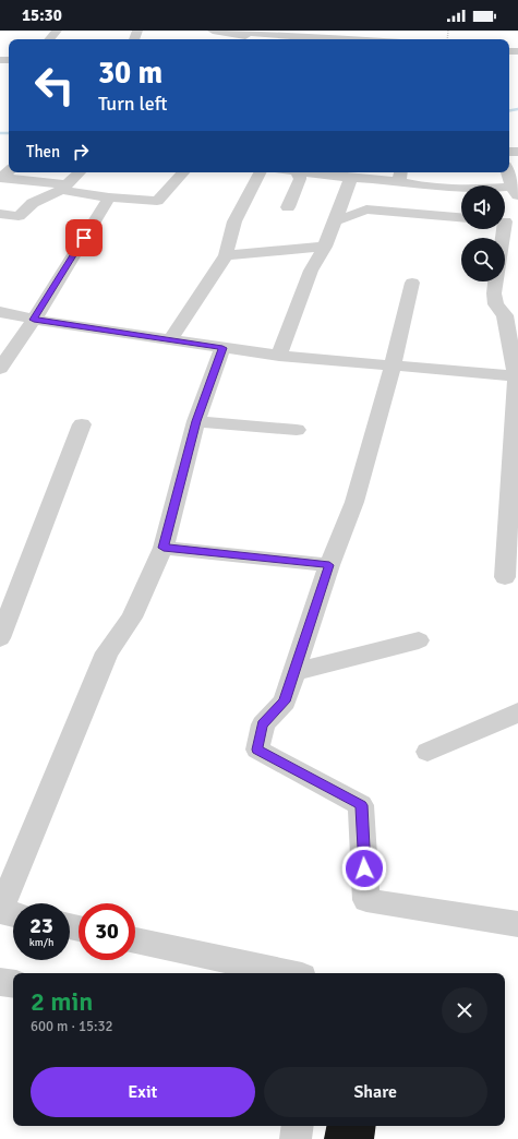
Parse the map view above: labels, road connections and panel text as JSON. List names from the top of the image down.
{
  "page": {
    "status": "15:30",
    "turn": ["30 m", "Turn left"],
    "then": "Then",
    "speed": "23 km/h",
    "limit": "30",
    "heading": ["2 min", "600 m · 15:32"],
    "buttons": ["Exit", "Share"]
  }
}
